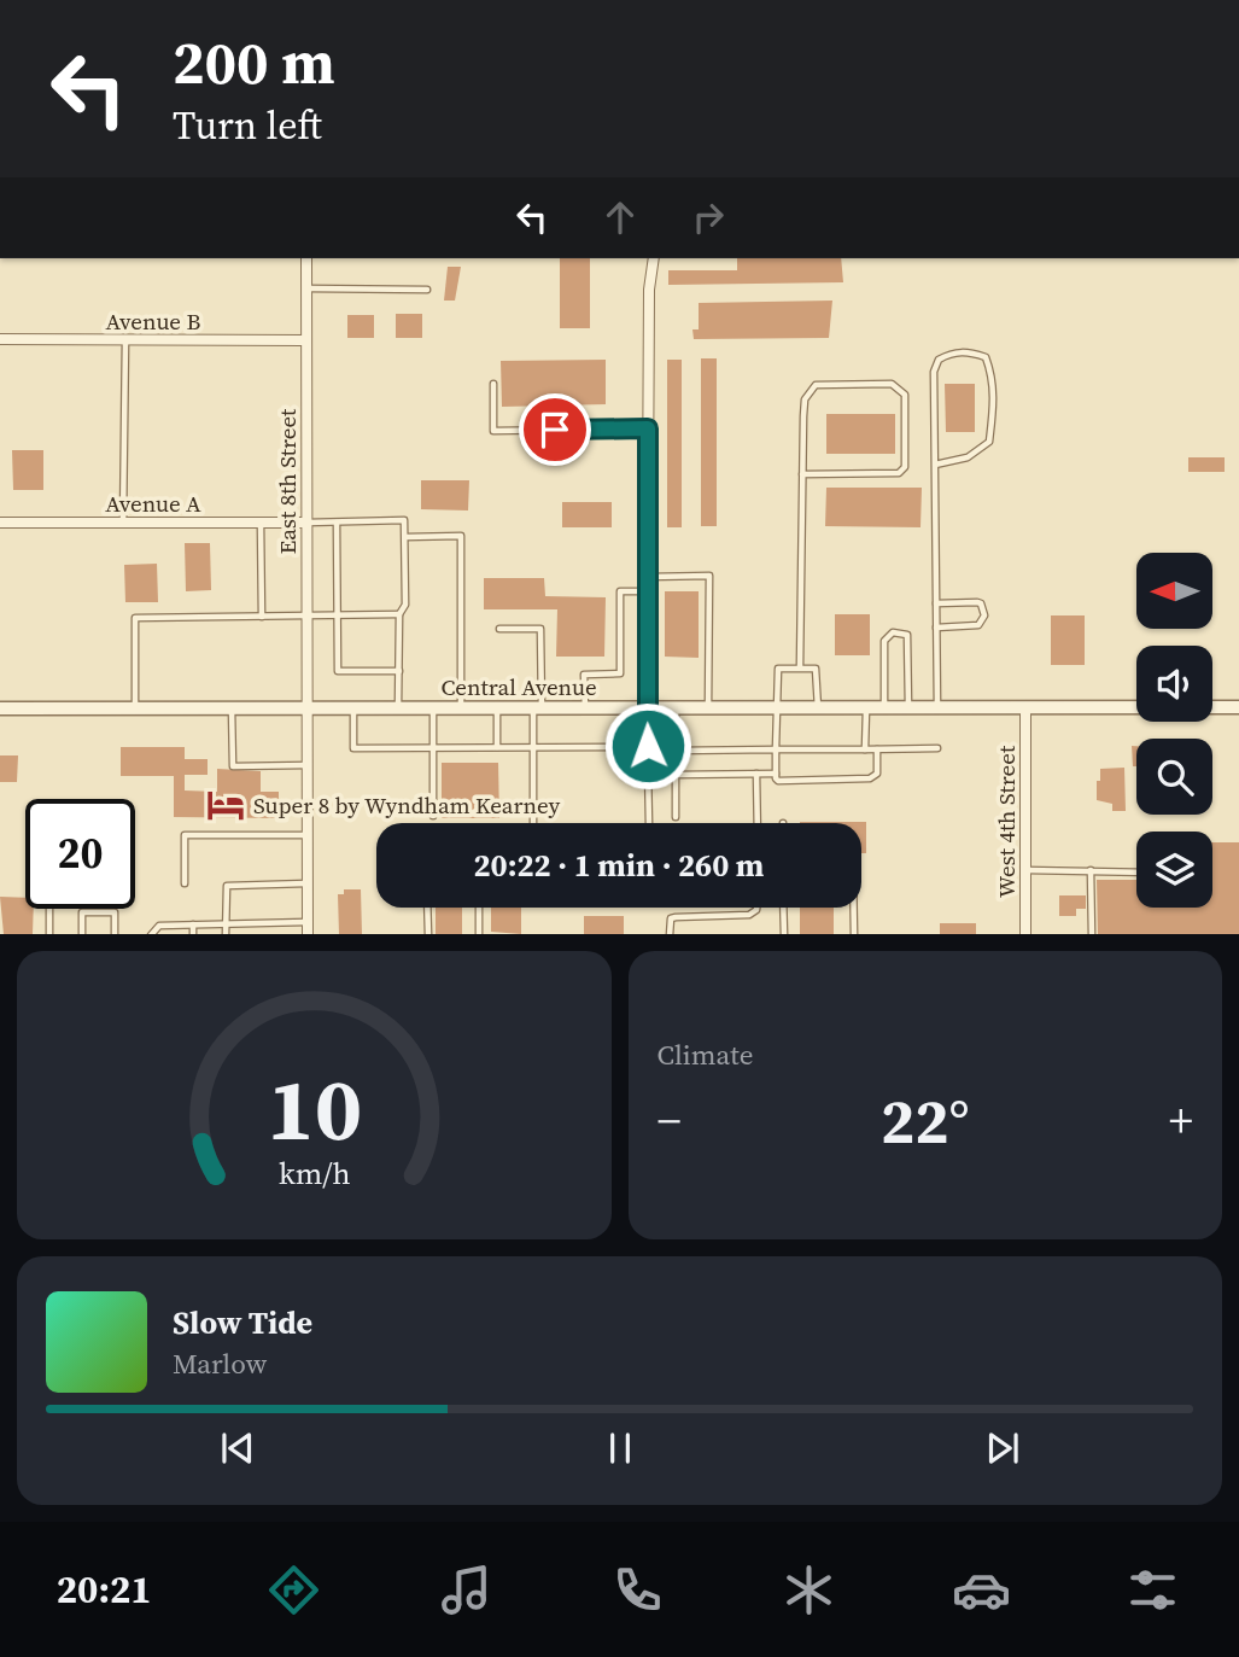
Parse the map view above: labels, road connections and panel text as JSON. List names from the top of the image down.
{
  "streets": {
    "street": [
      "Avenue B",
      "East 8th Street",
      "Avenue A",
      "Central Avenue",
      "West 4th Street"
    ]
  },
  "crossings": [
    ["Avenue B", "East 8th Street"],
    ["East 8th Street", "Avenue A"],
    ["East 8th Street", "Central Avenue"],
    ["Central Avenue", "West 4th Street"]
  ],
  "places": {
    "hotel": ["Super 8 by Wyndham Kearney"]
  },
  "north": "left",
  "page": {
    "turn": ["200 m", "Turn left"],
    "limit": "20",
    "trip": "20:22 · 1 min · 260 m",
    "tile": "Climate",
    "heat": ["−", "22°", "+"],
    "song": ["Slow Tide", "Marlow"],
    "tabs": "20:21",
    "gauge": ["10", "km/h"]
  }
}
